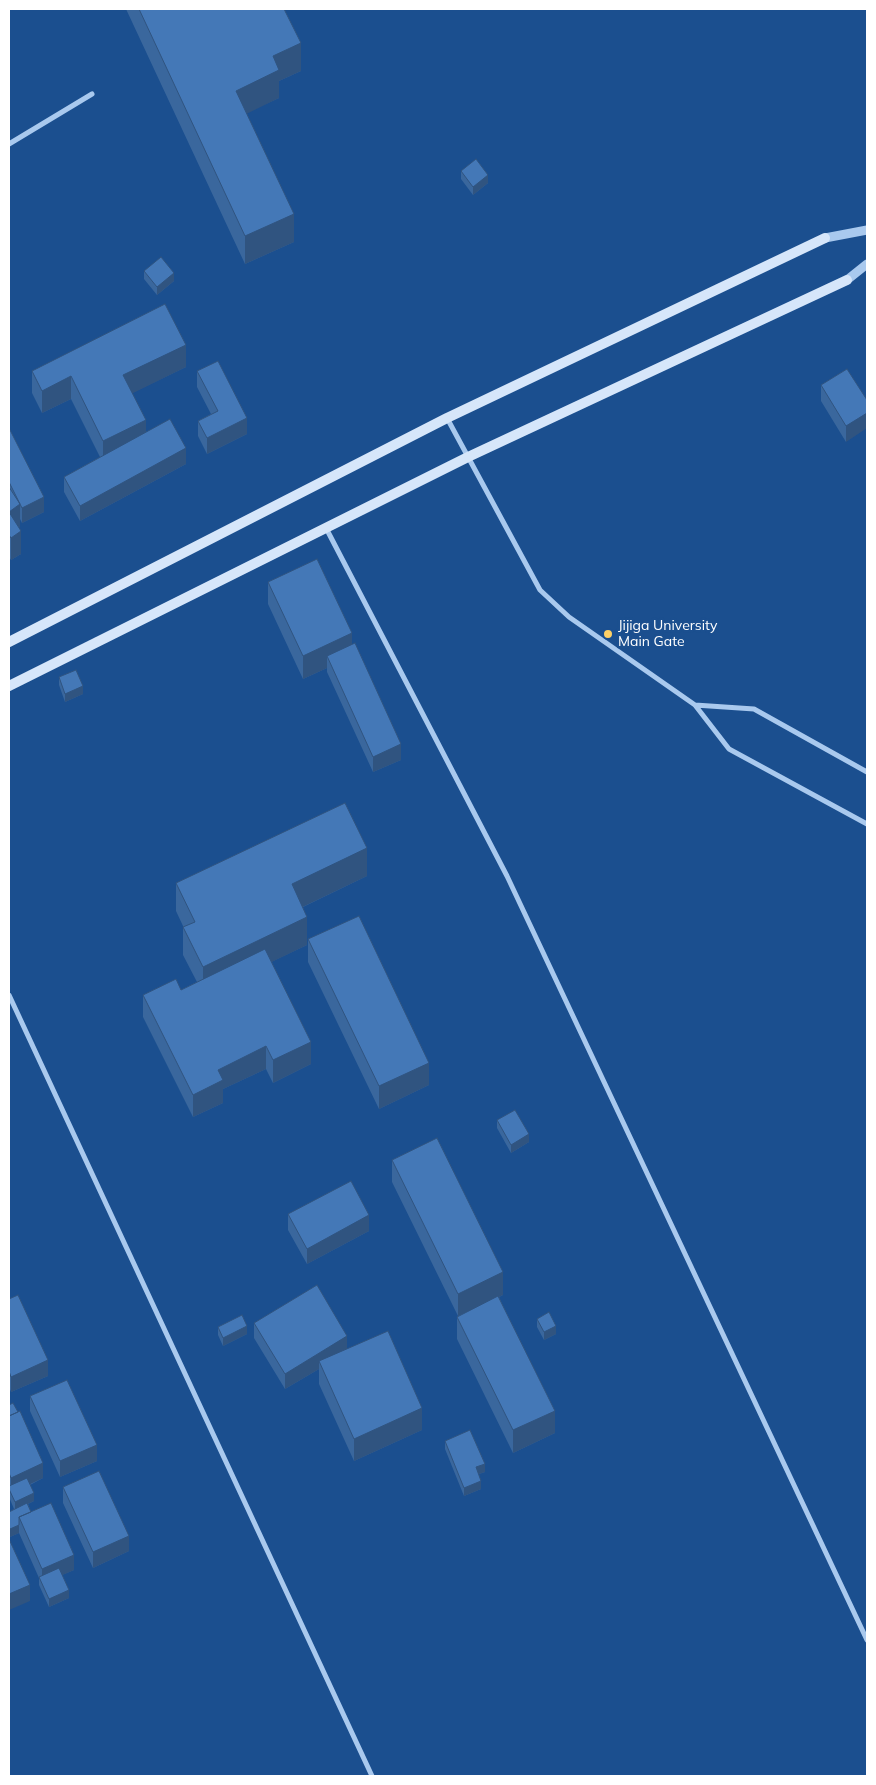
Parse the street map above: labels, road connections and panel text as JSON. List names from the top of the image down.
{
  "places": ["Jijiga University Main Gate"]
}
